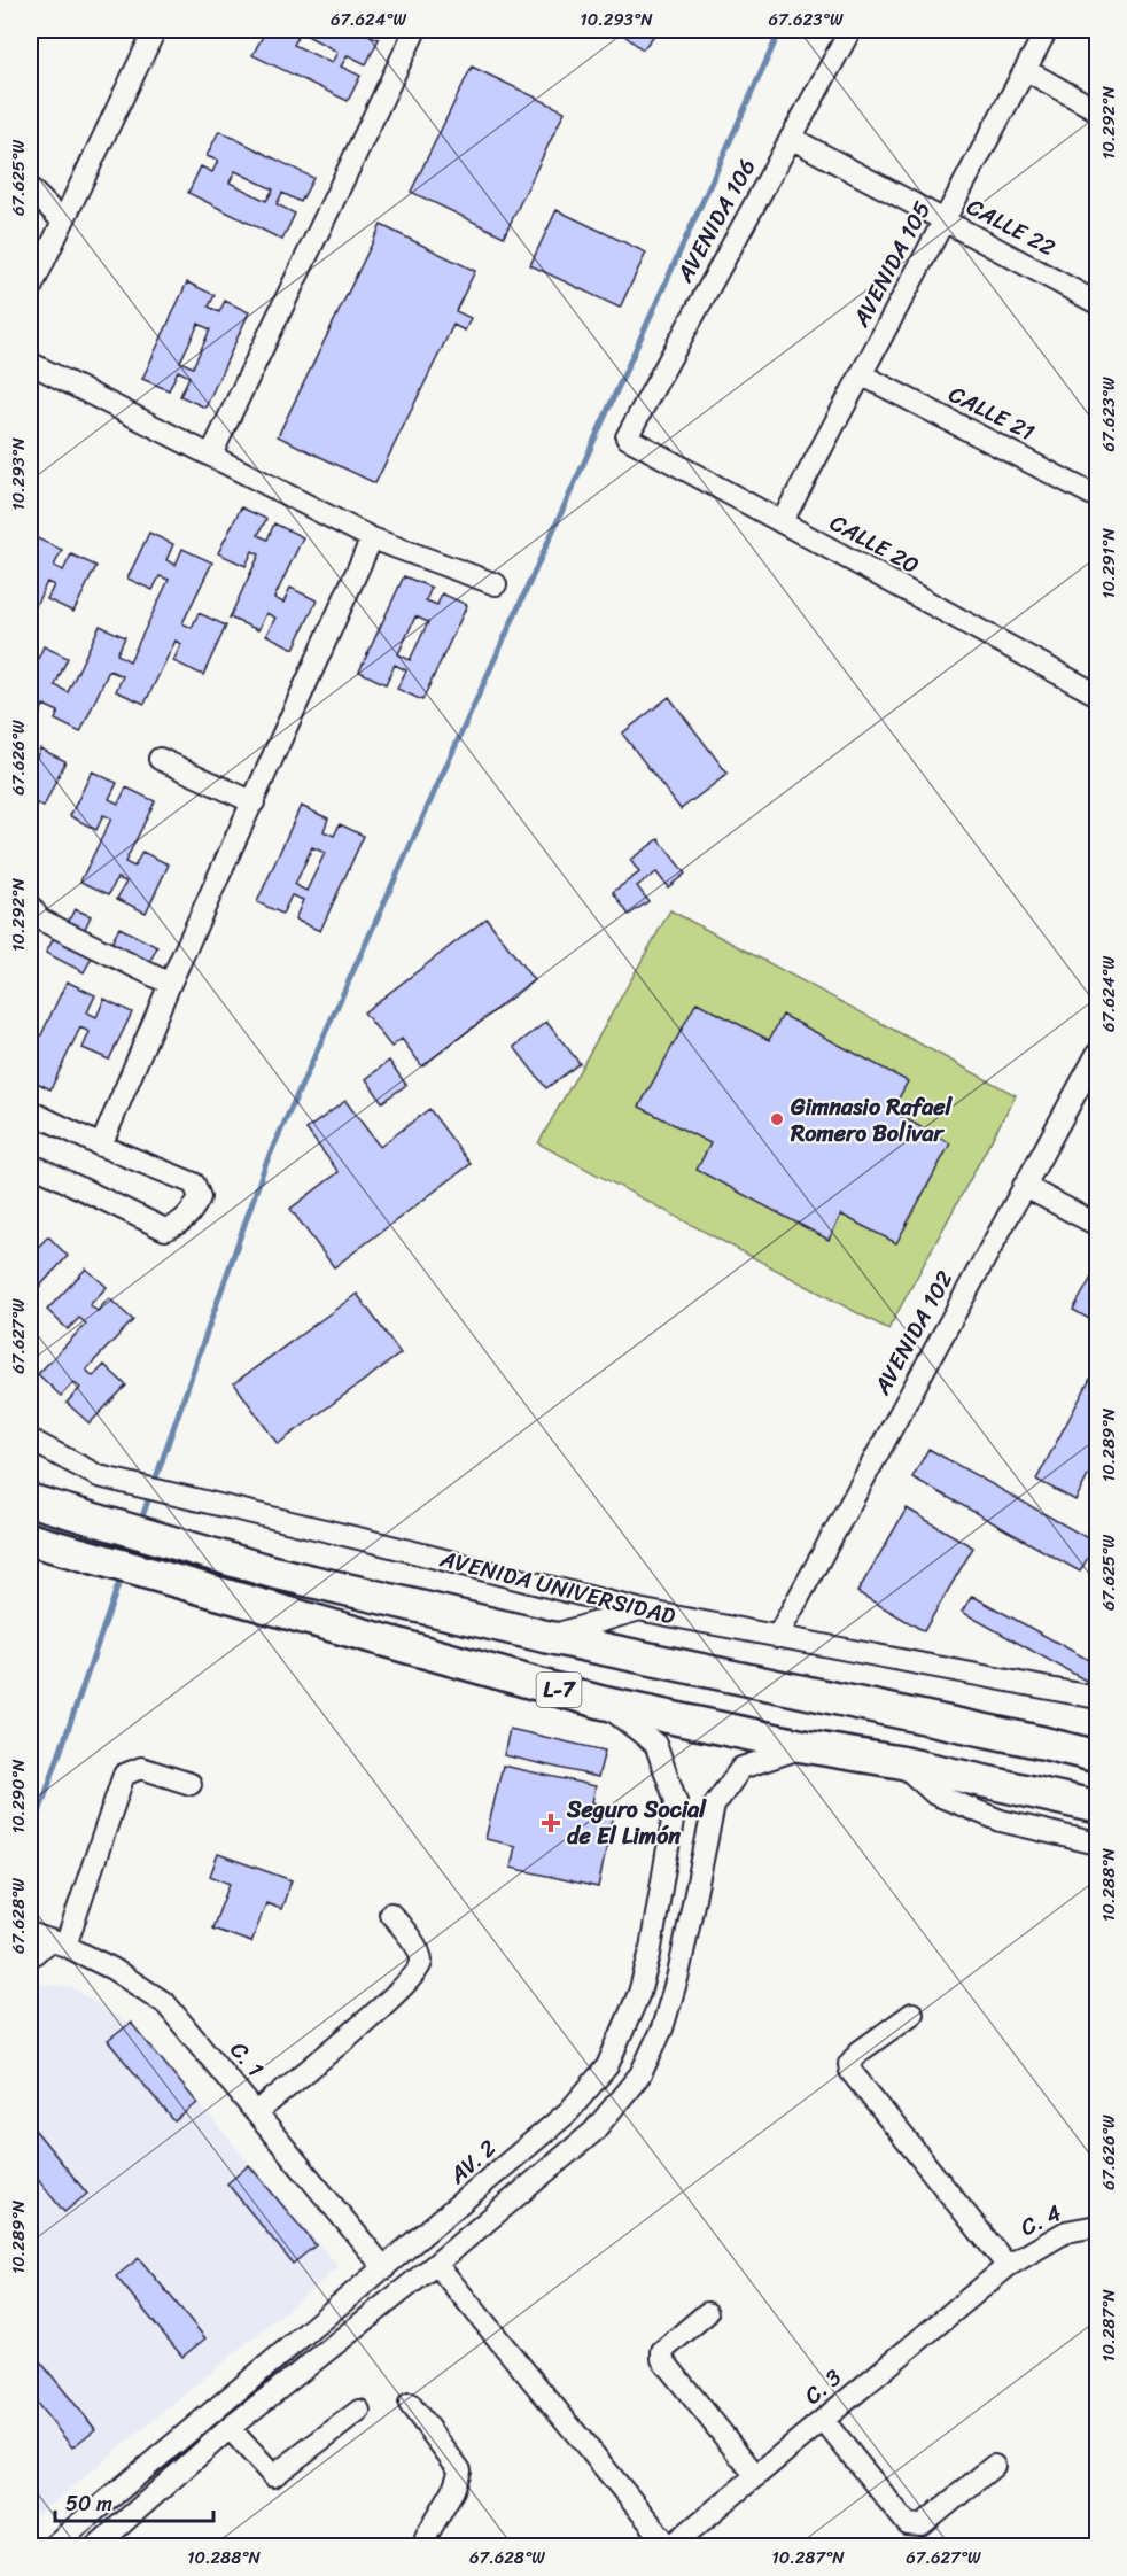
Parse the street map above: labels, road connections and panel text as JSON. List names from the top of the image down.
{
  "streets": {
    "main road": ["AVENIDA UNIVERSIDAD", "L-7"],
    "street": [
      "AVENIDA 106",
      "CALLE 22",
      "AVENIDA 105",
      "CALLE 21",
      "CALLE 20",
      "AVENIDA 102",
      "C. 1",
      "AV. 2",
      "C. 4",
      "C. 3"
    ]
  },
  "crossings": [
    ["AVENIDA 106", "CALLE 22"],
    ["AVENIDA 106", "CALLE 20"],
    ["CALLE 22", "AVENIDA 105"],
    ["AVENIDA 105", "CALLE 21"],
    ["AVENIDA 105", "CALLE 20"],
    ["AVENIDA 102", "AVENIDA UNIVERSIDAD"],
    ["L-7", "AV. 2"],
    ["C. 1", "AV. 2"],
    ["C. 4", "C. 3"]
  ],
  "places": {
    "other": ["Gimnasio Rafael Romero Bolivar"],
    "health": ["Seguro Social de El Limón"]
  },
  "scale_bar": "50 m",
  "coordinates": [
    "67.624°W",
    "10.293°N",
    "67.623°W",
    "10.292°N",
    "67.625°W",
    "10.291°N",
    "67.626°W",
    "67.627°W",
    "10.289°N",
    "10.290°N",
    "10.288°N",
    "67.628°W",
    "10.287°N"
  ]
}
